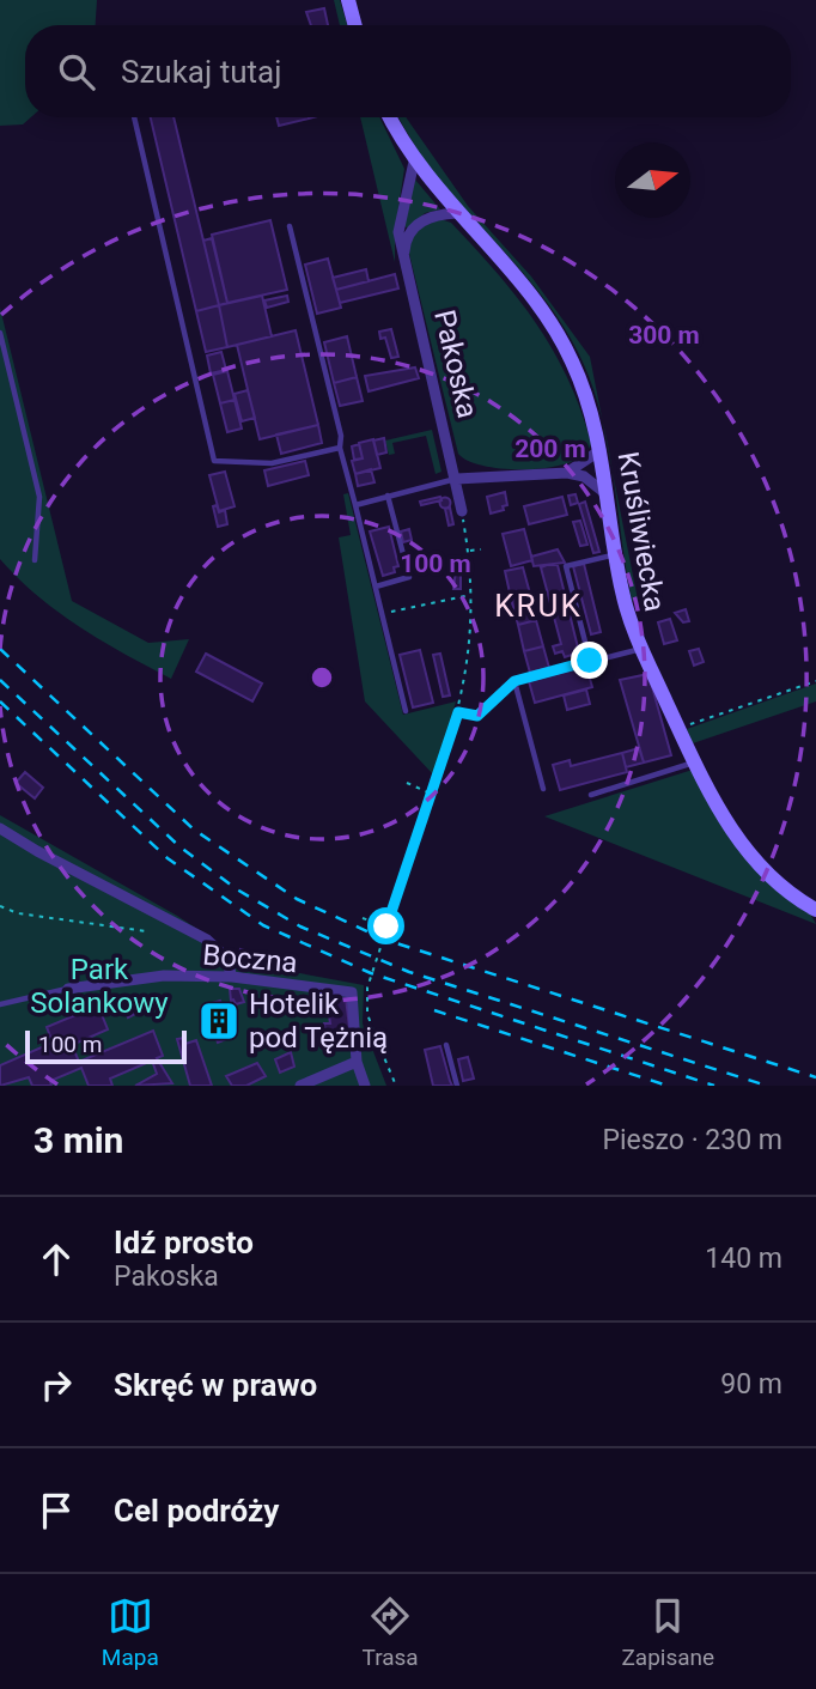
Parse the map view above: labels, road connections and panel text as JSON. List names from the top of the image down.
{
  "streets": {
    "main road": ["Kruśliwiecka"],
    "street": ["Pakoska", "Boczna"]
  },
  "crossings": [
    ["Pakoska", "Kruśliwiecka"]
  ],
  "districts": ["KRUK"],
  "parks": ["Park Solankowy"],
  "places": {
    "building": ["Hotelik pod Tężnią"]
  },
  "scale_bar": "100 m",
  "north": "right",
  "page": {
    "search": "Szukaj tutaj",
    "scale": "100 m",
    "heading": ["3 min", "Pieszo · 230 m"],
    "list": [
      ["Idź prosto", "Pakoska", "140 m"],
      ["Skręć w prawo", "90 m"],
      "Cel podróży"
    ],
    "nav": ["Mapa", "Trasa", "Zapisane"]
  },
  "rings": ["300 m", "200 m", "100 m"]
}
